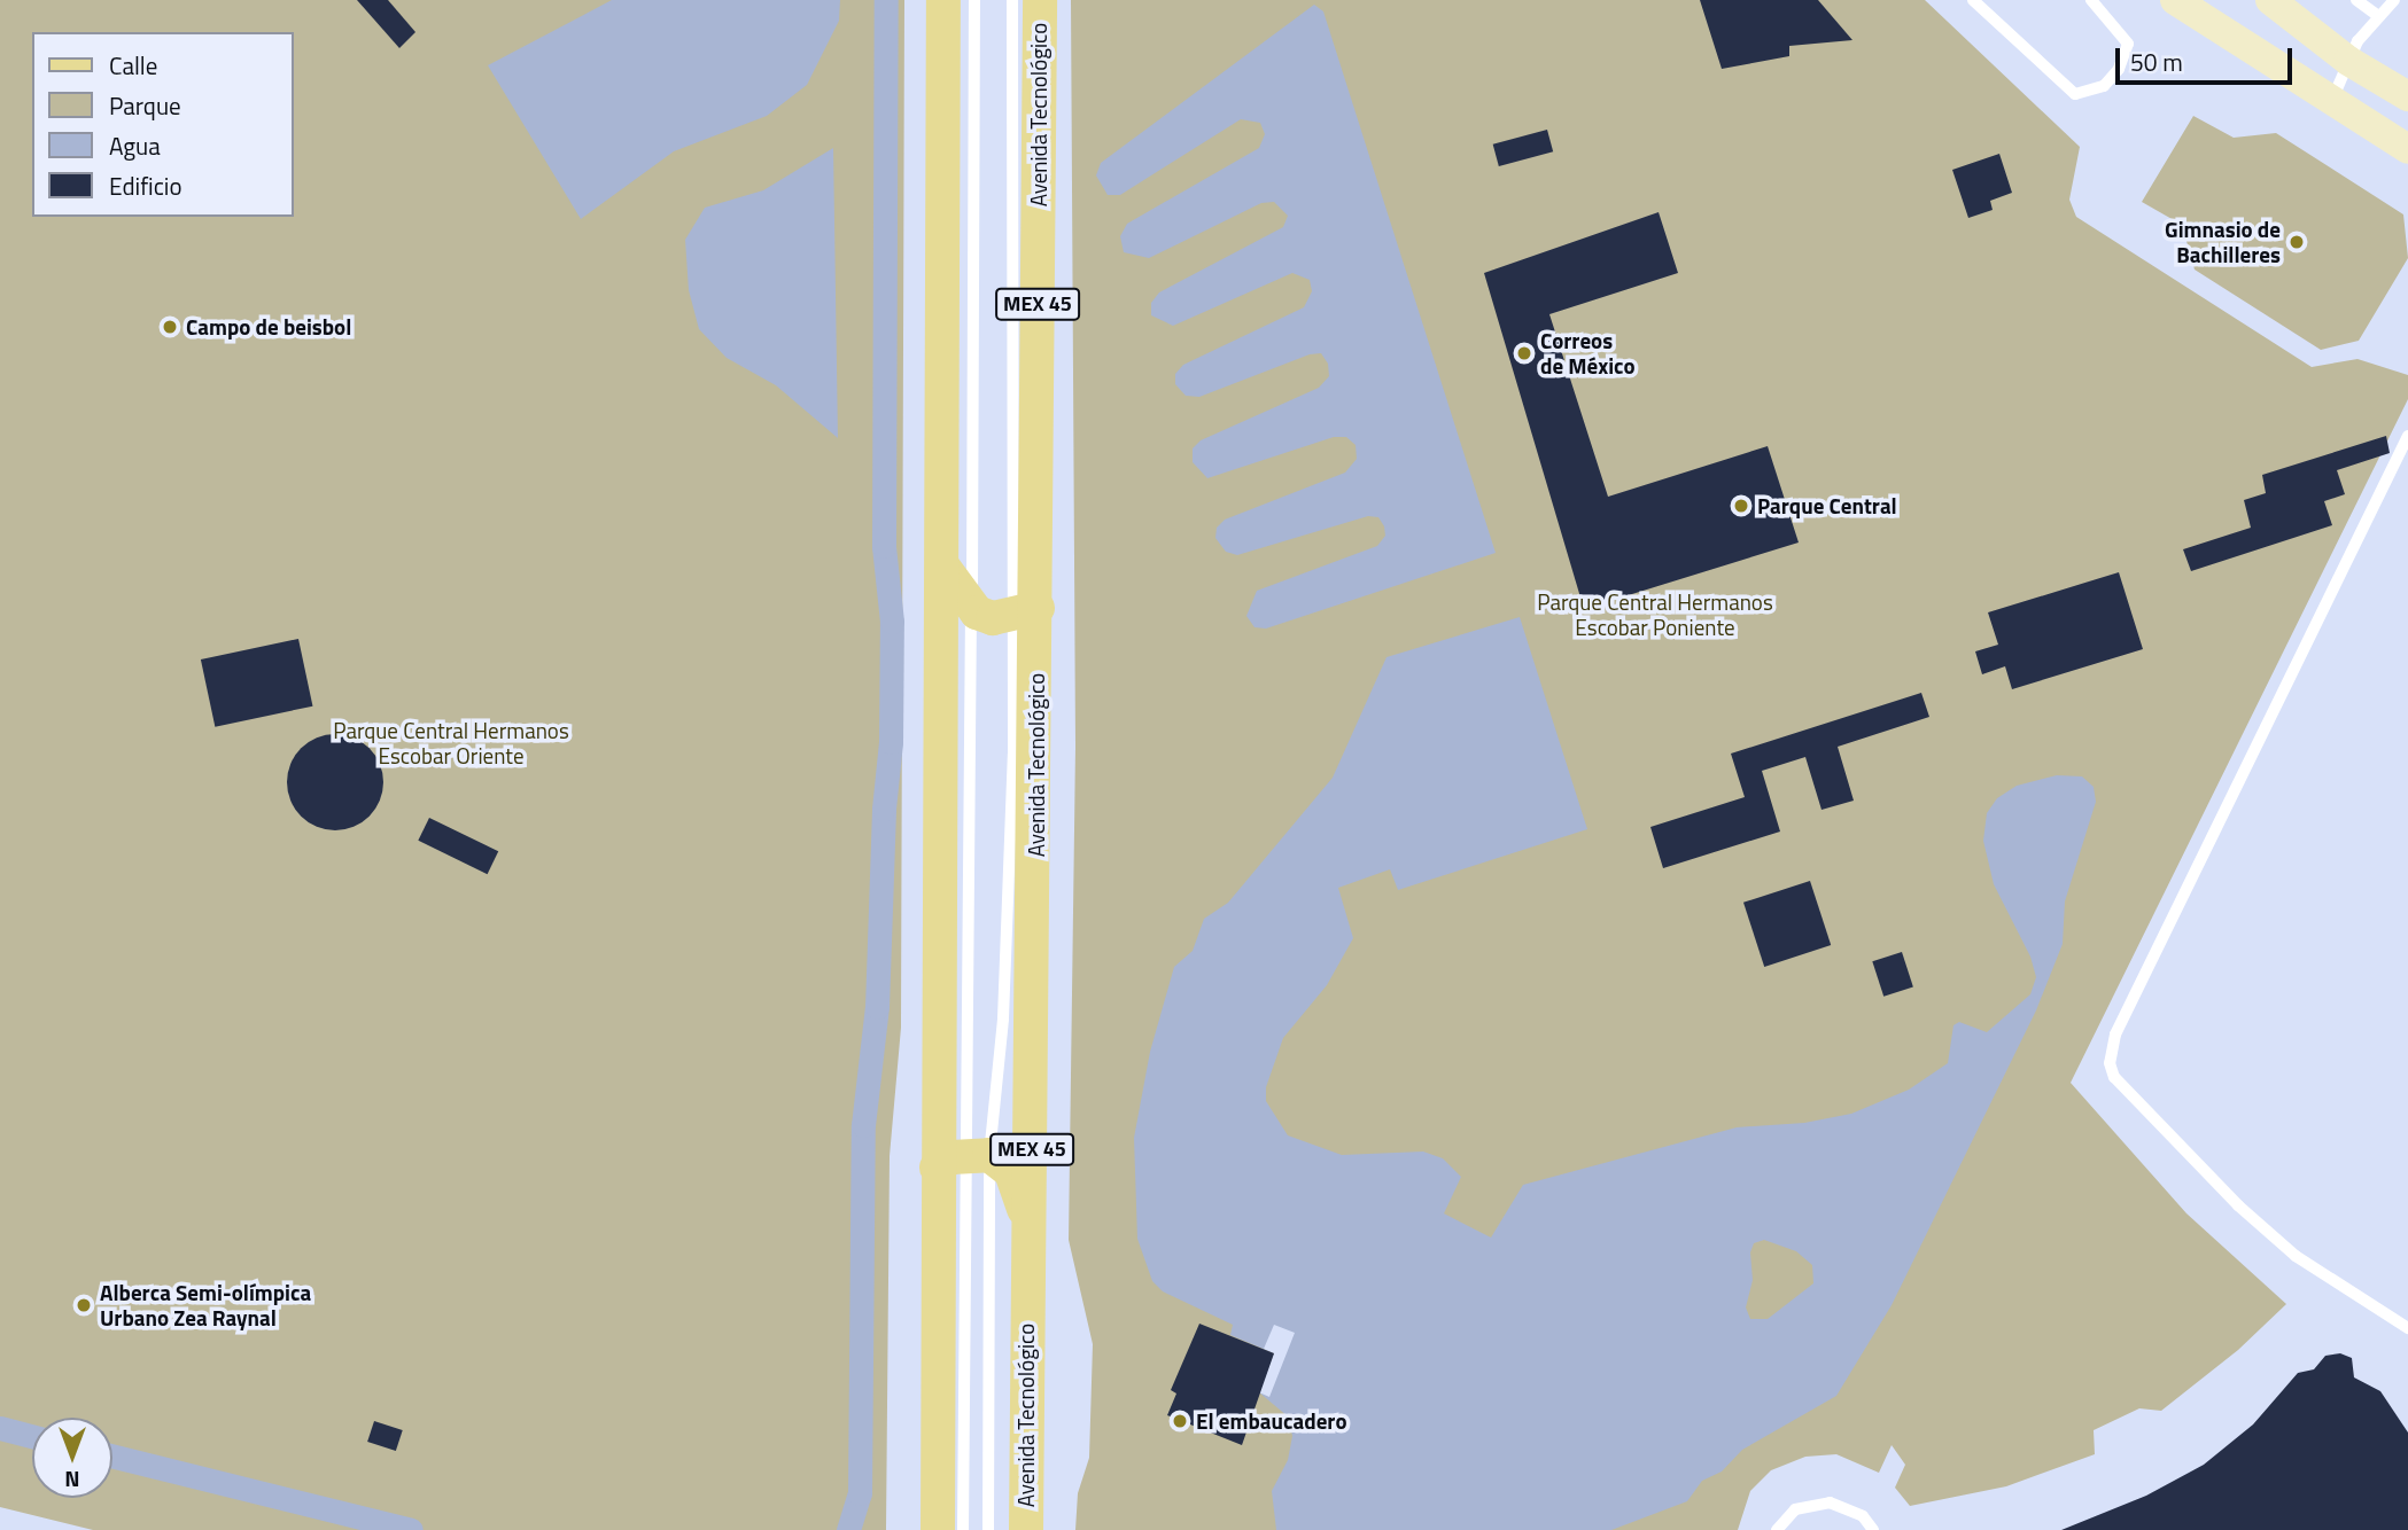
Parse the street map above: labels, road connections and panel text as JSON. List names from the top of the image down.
{
  "streets": {
    "main road": ["Avenida Tecnológico", "MEX 45"]
  },
  "parks": ["Parque Central Hermanos Escobar Poniente", "Parque Central Hermanos Escobar Oriente"],
  "places": [
    "Gimnasio de Bachilleres",
    "Campo de beisbol",
    "Correos de México",
    "Parque Central",
    "Alberca Semi-olímpica Urbano Zea Raynal",
    "El embaucadero"
  ],
  "legend": [
    "Calle",
    "Parque",
    "Agua",
    "Edificio"
  ],
  "scale_bar": "50 m",
  "north": "bottom"
}
